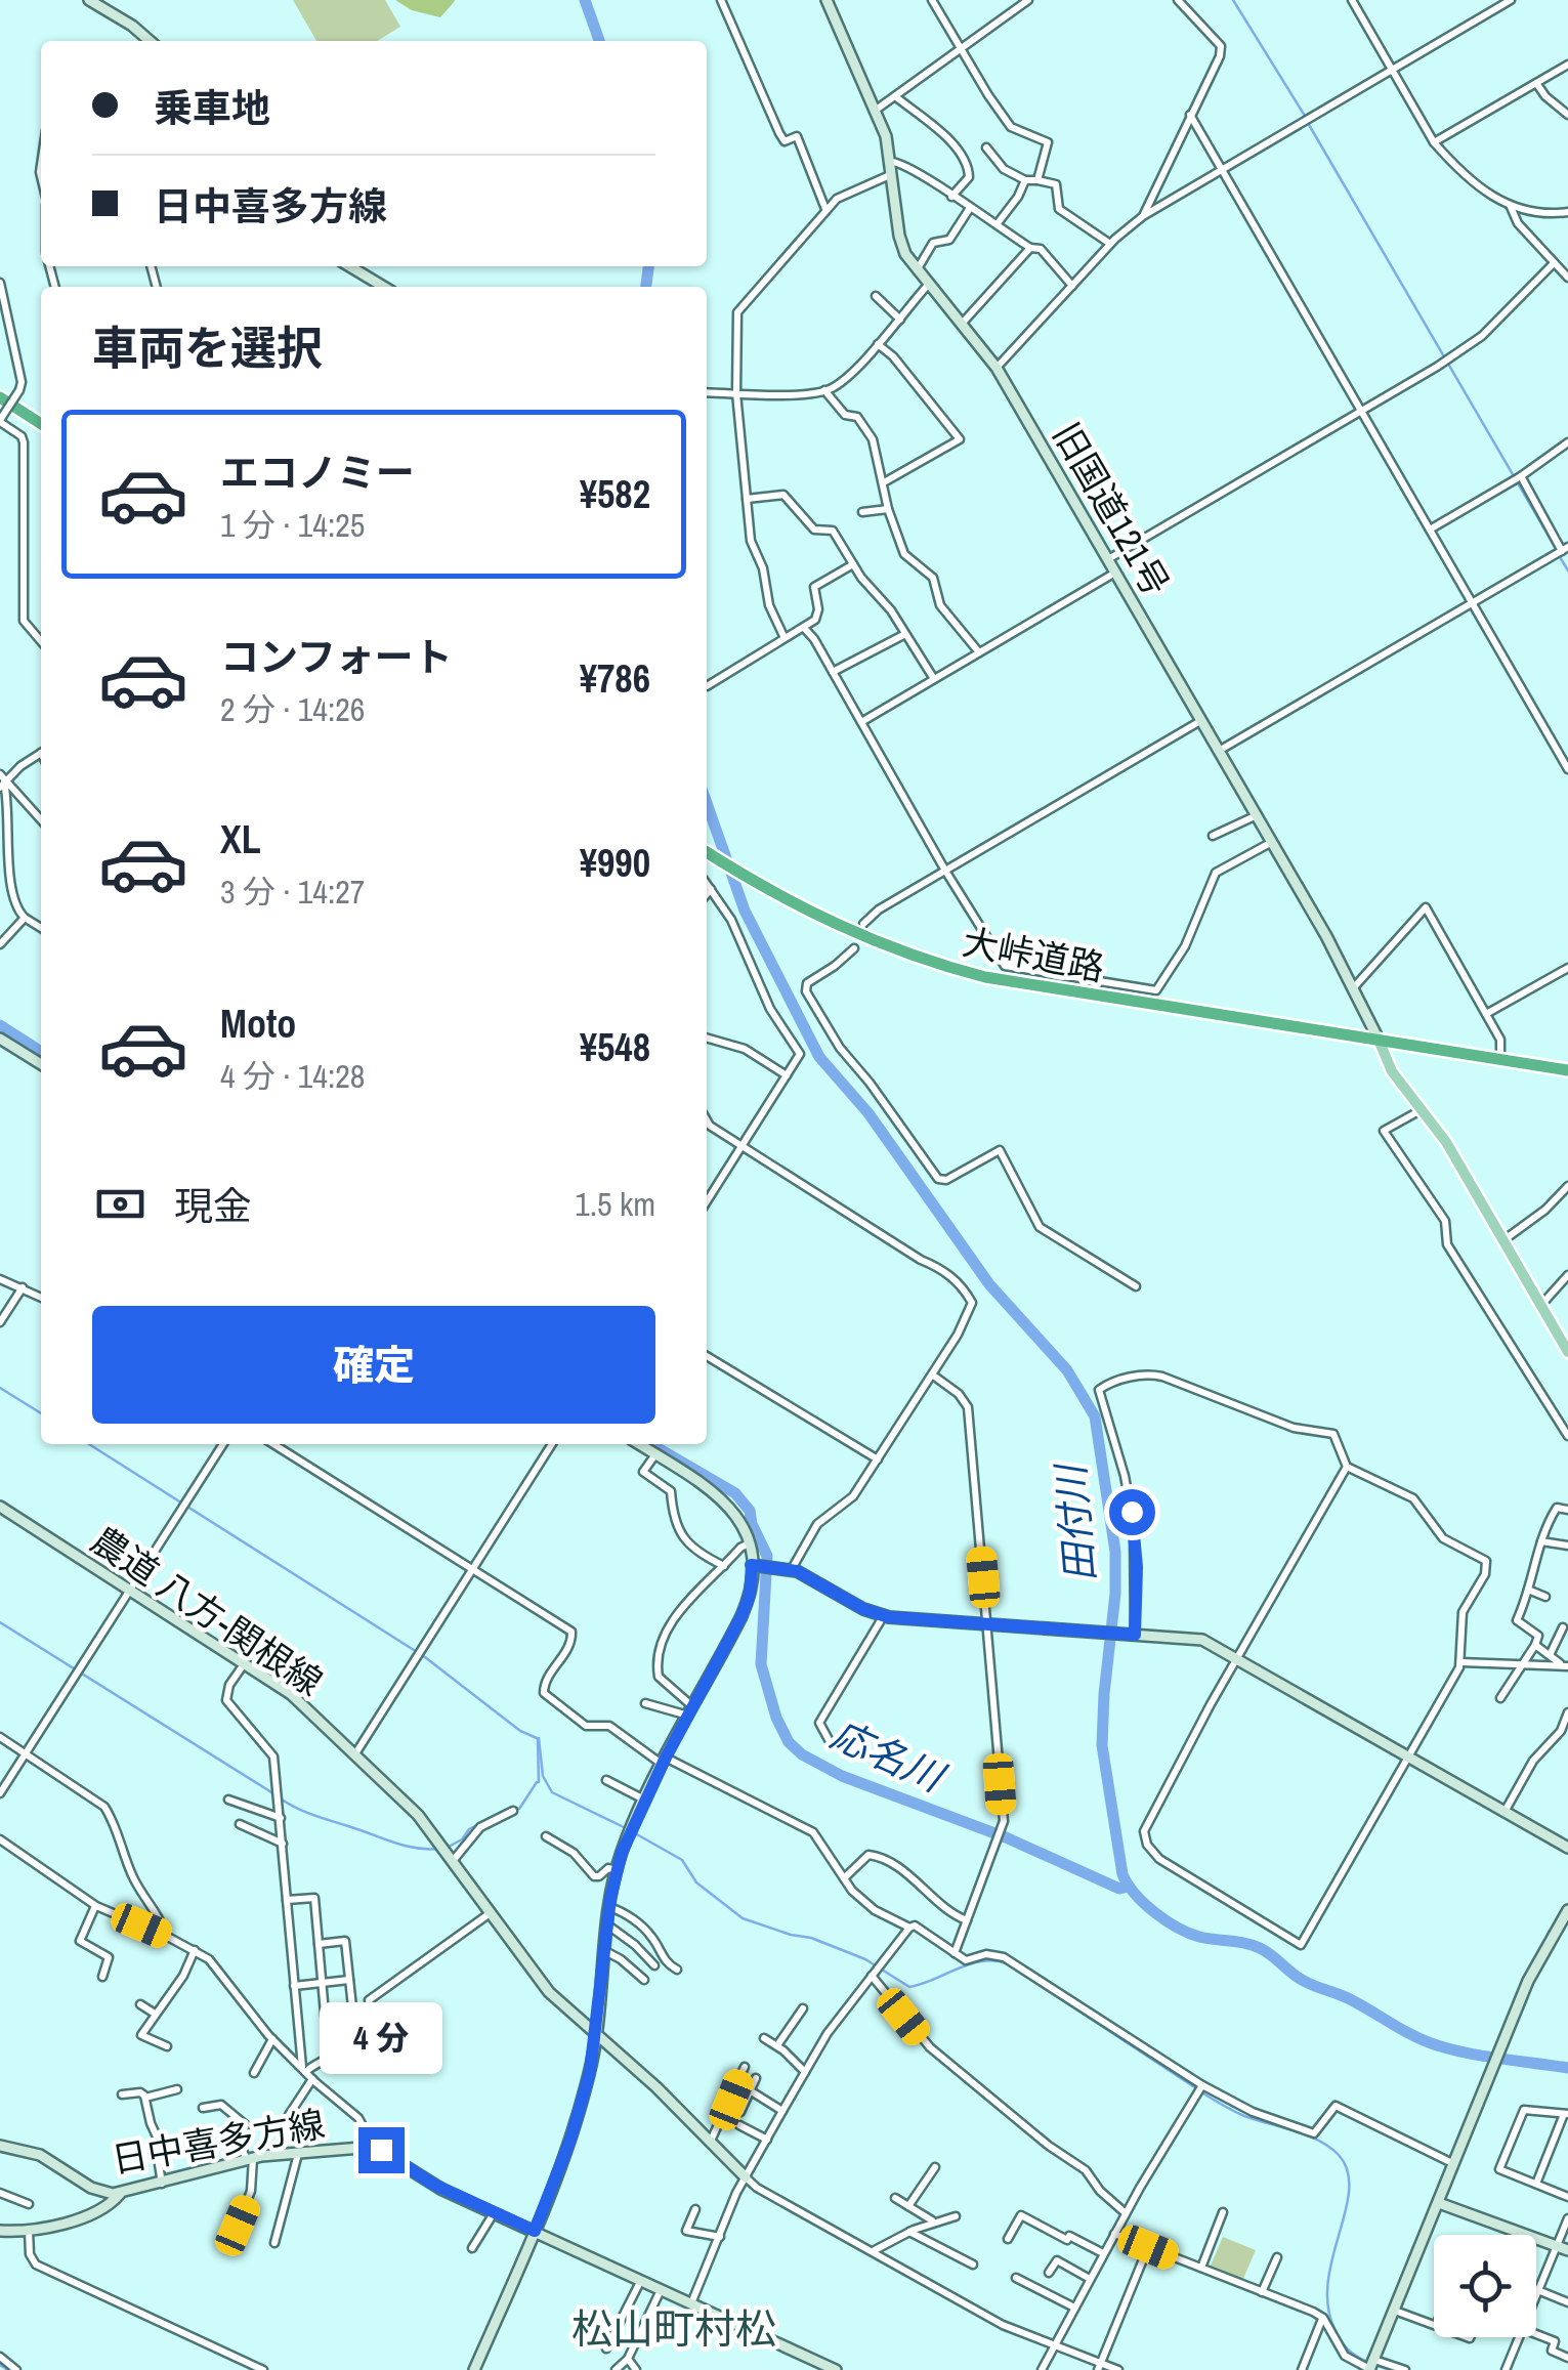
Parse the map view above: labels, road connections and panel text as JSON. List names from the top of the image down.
{
  "streets": {
    "highway": ["大峠道路"],
    "street": ["旧国道121号", "農道 八方-関根線", "日中喜多方線"]
  },
  "crossings": [
    ["旧国道121号", "大峠道路"]
  ],
  "districts": ["松山町村松"],
  "water": ["田付川", "応名川"],
  "page": {
    "banner": ["乗車地", "日中喜多方線"],
    "heading": "車両を選択",
    "list": [
      {
        "name": "エコノミー",
        "note": "1 分 · 14:25",
        "value": "¥582"
      },
      {
        "name": "コンフォート",
        "note": "2 分 · 14:26",
        "value": "¥786"
      },
      {
        "name": "XL",
        "note": "3 分 · 14:27",
        "value": "¥990"
      },
      {
        "name": "Moto",
        "note": "4 分 · 14:28",
        "value": "¥548"
      }
    ],
    "pay": ["現金", "1.5 km"],
    "buttons": "確定",
    "bubble": "4 分"
  }
}
